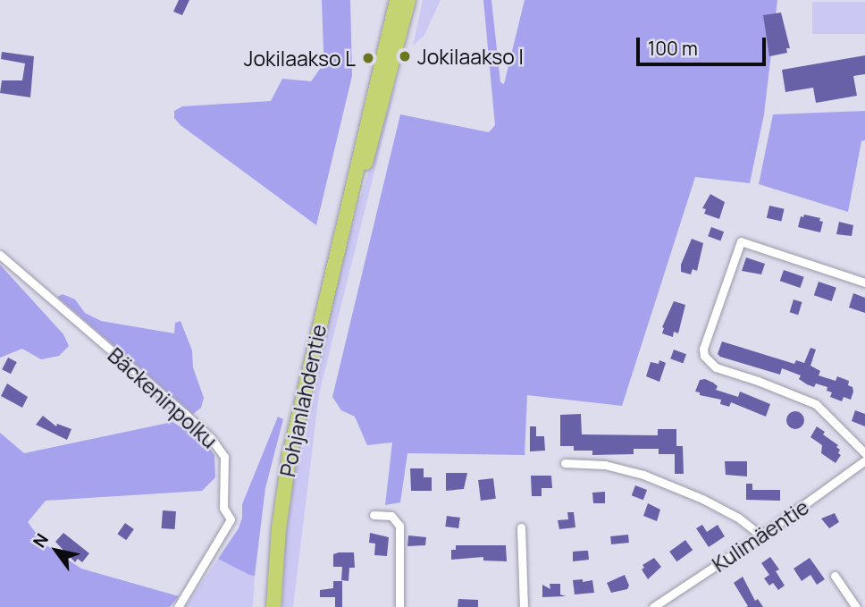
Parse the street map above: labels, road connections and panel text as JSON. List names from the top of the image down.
{
  "streets": {
    "highway": ["Pohjanlahdentie"],
    "street": ["Bäckeninpolku", "Kulimäentie"]
  },
  "places": ["Jokilaakso I", "Jokilaakso L"],
  "scale_bar": "100 m",
  "north": "top left"
}
